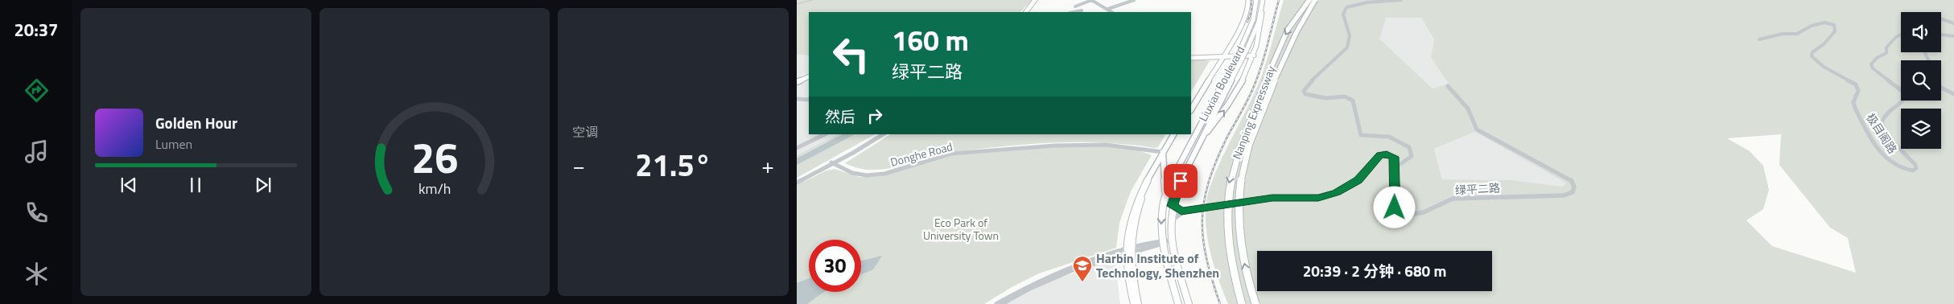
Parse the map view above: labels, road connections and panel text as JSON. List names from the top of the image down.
{
  "streets": {
    "highway": ["Nanping Expressway"],
    "main road": ["Liuxian Boulevard"],
    "street": ["极目阁路", "Donghe Road", "绿平二路"]
  },
  "parks": ["Eco Park of University Town"],
  "places": {
    "school or university": ["Harbin Institute of Technology, Shenzhen"]
  },
  "page": {
    "tabs": "20:37",
    "tile": "空调",
    "turn": ["160 m", "绿平二路"],
    "then": "然后",
    "song": ["Golden Hour", "Lumen"],
    "heat": ["−", "21.5°", "+"],
    "limit": "30",
    "trip": "20:39 · 2 分钟 · 680 m",
    "gauge": ["26", "km/h"]
  }
}
